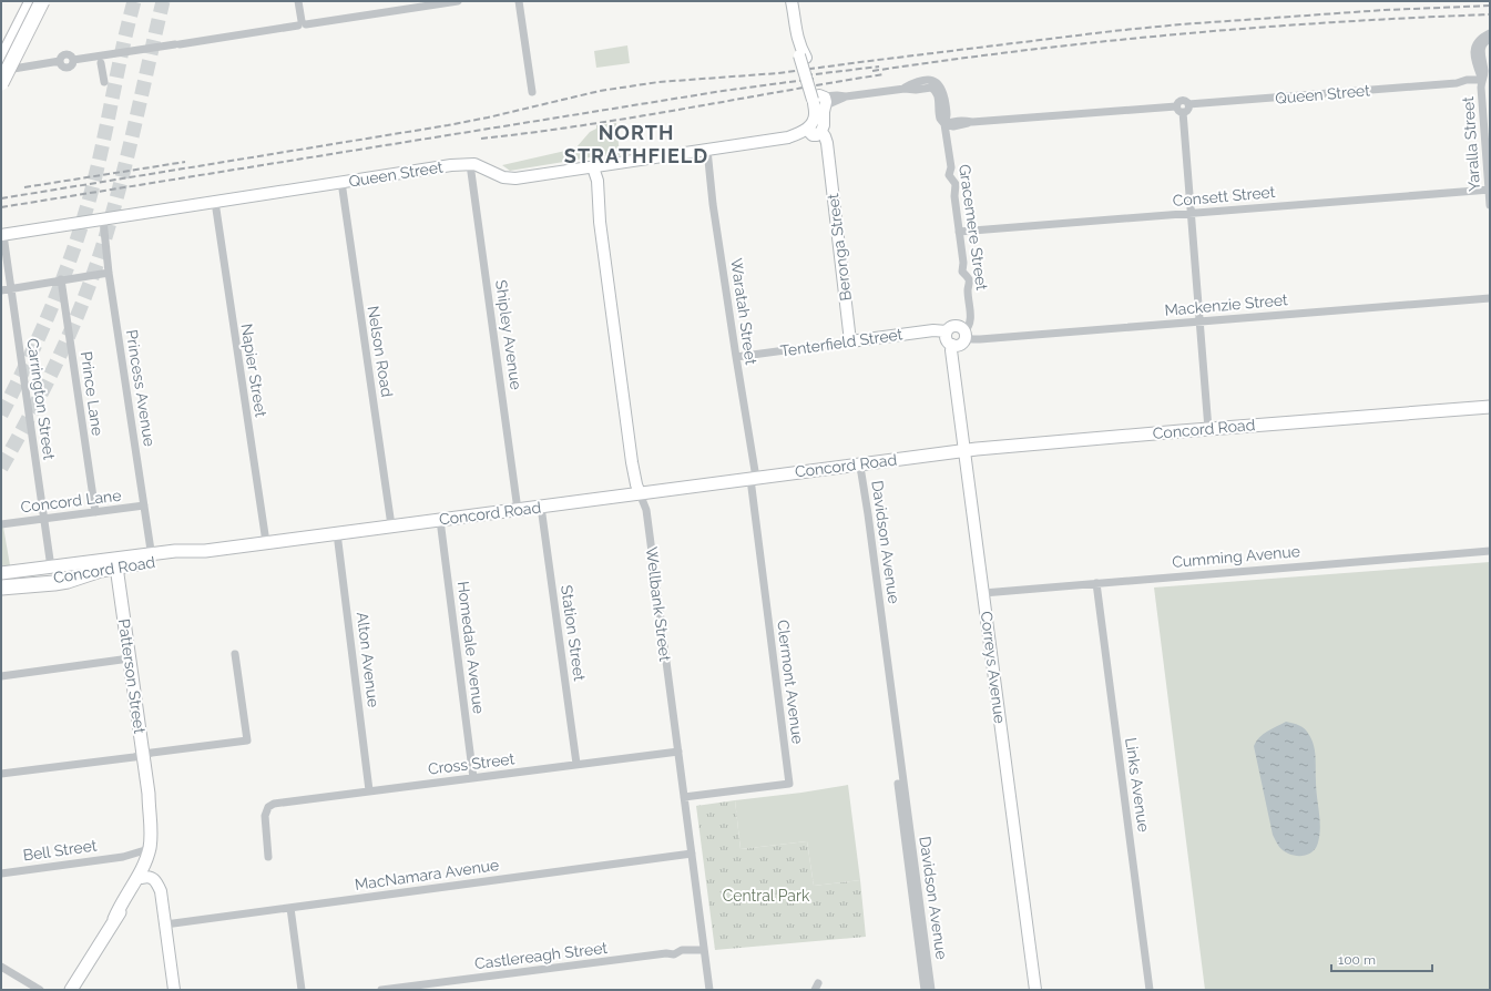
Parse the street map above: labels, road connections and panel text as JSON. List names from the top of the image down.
{
  "streets": {
    "main road": ["Concord Road", "Patterson Street"],
    "street": [
      "Queen Street",
      "Yaralla Street",
      "Consett Street",
      "Gracemere Street",
      "Beronga Street",
      "Mackenzie Street",
      "Waratah Street",
      "Shipley Avenue",
      "Tenterfield Street",
      "Nelson Road",
      "Napier Street",
      "Princess Avenue",
      "Prince Lane",
      "Carrington Street",
      "Concord Lane",
      "Davidson Avenue",
      "Cumming Avenue",
      "Wellbank Street",
      "Station Street",
      "Homedale Avenue",
      "Alton Avenue",
      "Correys Avenue",
      "Clermont Avenue",
      "Cross Street",
      "Links Avenue",
      "Bell Street",
      "MacNamara Avenue",
      "Castlereagh Street"
    ]
  },
  "crossings": [
    ["Queen Street", "Yaralla Street"],
    ["Queen Street", "Beronga Street"],
    ["Queen Street", "Waratah Street"],
    ["Queen Street", "Shipley Avenue"],
    ["Queen Street", "Nelson Road"],
    ["Queen Street", "Napier Street"],
    ["Queen Street", "Princess Avenue"],
    ["Queen Street", "Carrington Street"],
    ["Queen Street", "Wellbank Street"],
    ["Yaralla Street", "Consett Street"],
    ["Consett Street", "Gracemere Street"],
    ["Gracemere Street", "Mackenzie Street"],
    ["Gracemere Street", "Tenterfield Street"],
    ["Gracemere Street", "Correys Avenue"],
    ["Beronga Street", "Tenterfield Street"],
    ["Mackenzie Street", "Tenterfield Street"],
    ["Mackenzie Street", "Correys Avenue"],
    ["Waratah Street", "Tenterfield Street"],
    ["Waratah Street", "Concord Road"],
    ["Waratah Street", "Clermont Avenue"],
    ["Shipley Avenue", "Concord Road"],
    ["Tenterfield Street", "Correys Avenue"],
    ["Nelson Road", "Concord Road"],
    ["Napier Street", "Concord Road"],
    ["Princess Avenue", "Concord Road"],
    ["Princess Avenue", "Concord Lane"],
    ["Prince Lane", "Concord Lane"],
    ["Carrington Street", "Concord Road"],
    ["Carrington Street", "Concord Lane"],
    ["Concord Road", "Davidson Avenue"],
    ["Concord Road", "Wellbank Street"],
    ["Concord Road", "Station Street"],
    ["Concord Road", "Homedale Avenue"],
    ["Concord Road", "Alton Avenue"],
    ["Concord Road", "Correys Avenue"],
    ["Concord Road", "Patterson Street"],
    ["Concord Road", "Clermont Avenue"],
    ["Cumming Avenue", "Correys Avenue"],
    ["Cumming Avenue", "Links Avenue"],
    ["Wellbank Street", "Clermont Avenue"],
    ["Wellbank Street", "Cross Street"],
    ["Wellbank Street", "MacNamara Avenue"],
    ["Wellbank Street", "Castlereagh Street"],
    ["Station Street", "Cross Street"],
    ["Homedale Avenue", "Cross Street"],
    ["Alton Avenue", "Cross Street"],
    ["Patterson Street", "Bell Street"]
  ],
  "districts": ["NORTH STRATHFIELD"],
  "parks": ["Central Park"],
  "scale_bar": "100 m"
}
